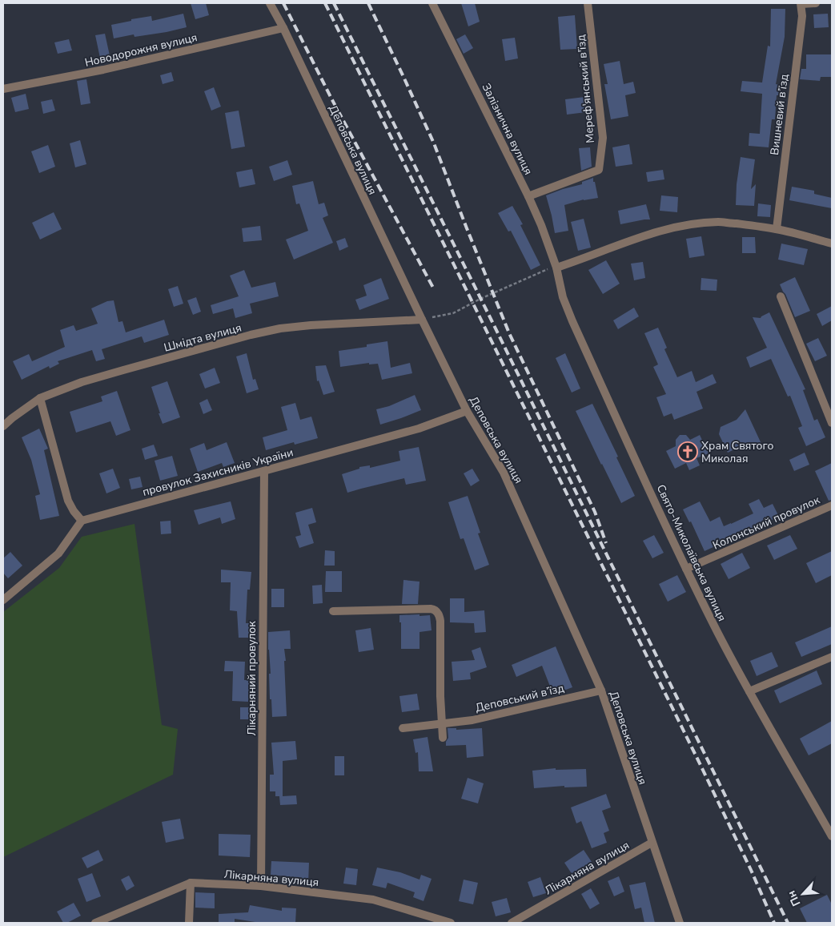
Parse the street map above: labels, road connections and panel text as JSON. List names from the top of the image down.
{
  "streets": {
    "street": [
      "Новодорожня вулиця",
      "Мереф'янський в'їзд",
      "Вишневий в’їзд",
      "Залізнична вулиця",
      "Деповська вулиця",
      "Шмідта вулиця",
      "провулок Захисників України",
      "Колонський провулок",
      "Свято-Миколаївська вулиця",
      "Лікарняний провулок",
      "Деповський в’їзд",
      "Лікарняна вулиця"
    ]
  },
  "crossings": [
    ["Новодорожня вулиця", "Деповська вулиця"],
    ["Мереф'янський в'їзд", "Залізнична вулиця"],
    ["Залізнична вулиця", "Свято-Миколаївська вулиця"],
    ["Деповська вулиця", "Шмідта вулиця"],
    ["Деповська вулиця", "провулок Захисників України"],
    ["Деповська вулиця", "Деповський в’їзд"],
    ["Деповська вулиця", "Лікарняна вулиця"],
    ["провулок Захисників України", "Лікарняний провулок"],
    ["Колонський провулок", "Свято-Миколаївська вулиця"],
    ["Лікарняний провулок", "Лікарняна вулиця"]
  ],
  "places": {
    "church": ["Храм Святого Миколая"]
  },
  "north": "bottom left"
}
